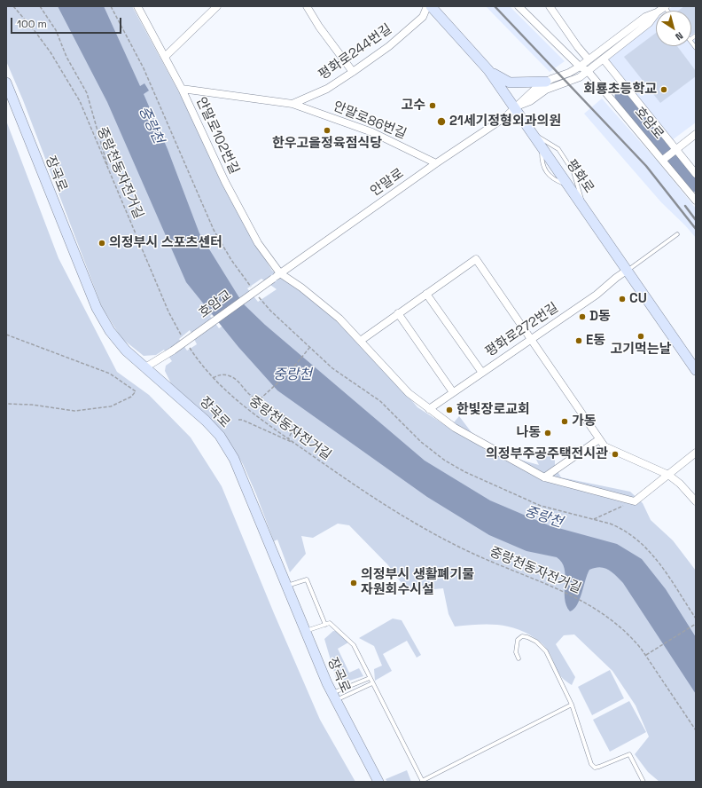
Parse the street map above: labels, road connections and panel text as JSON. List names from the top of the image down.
{
  "streets": {
    "street": [
      "평화로244번길",
      "안말로86번길",
      "호암로",
      "안말로102번길",
      "장곡로",
      "평화로",
      "안말로",
      "호암교",
      "평화로272번길"
    ],
    "path": ["중랑천동자전거길"]
  },
  "crossings": [
    ["평화로244번길", "안말로86번길"],
    ["안말로86번길", "안말로"],
    ["호암로", "안말로"],
    ["안말로102번길", "안말로"],
    ["안말로102번길", "평화로272번길"],
    ["장곡로", "호암교"],
    ["평화로", "안말로"],
    ["평화로", "평화로272번길"],
    ["안말로", "호암교"]
  ],
  "water": ["중랑천"],
  "places": [
    "회룡초등학교",
    "고수",
    "21세기정형외과의원",
    "한우고을정육점식당",
    "의정부시 스포츠센터",
    "CU",
    "D동",
    "고기먹는날",
    "E동",
    "한빛장로교회",
    "가동",
    "나동",
    "의정부주공주택전시관",
    "의정부시 생활폐기물 자원회수시설"
  ],
  "scale_bar": "100 m",
  "north": "bottom right"
}
